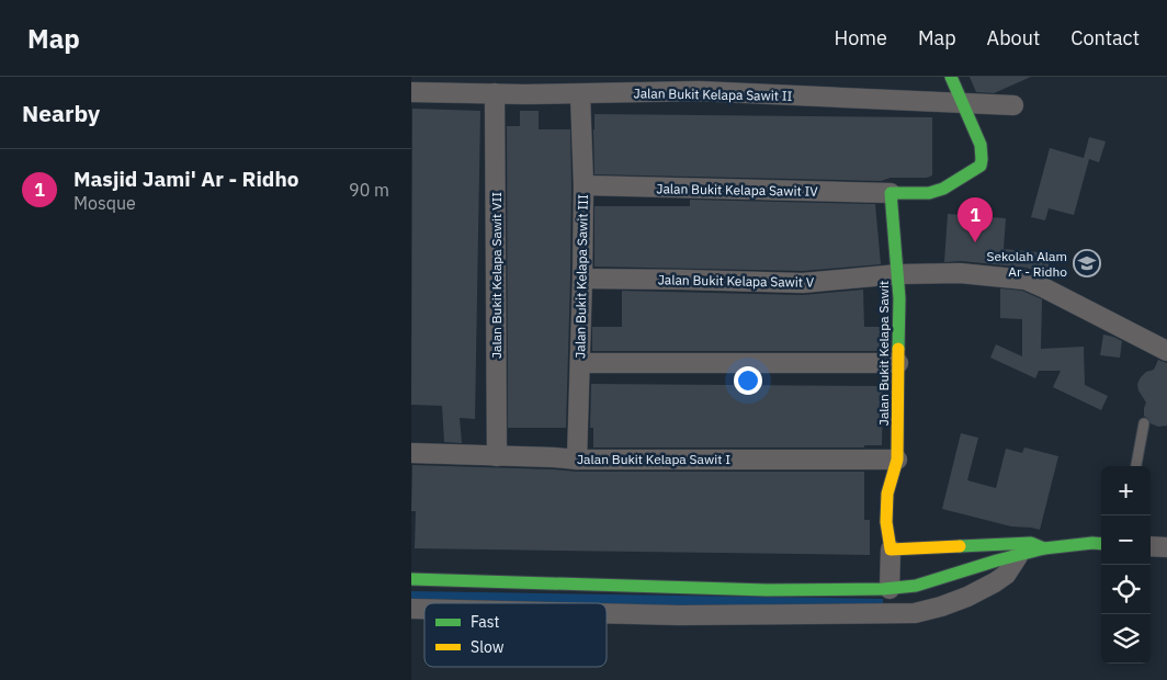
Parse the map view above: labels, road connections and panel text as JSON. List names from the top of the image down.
{
  "streets": {
    "street": [
      "Jalan Bukit Kelapa Sawit II",
      "Jalan Bukit Kelapa Sawit IV",
      "Jalan Bukit Kelapa Sawit VII",
      "Jalan Bukit Kelapa Sawit III",
      "Jalan Bukit Kelapa Sawit V",
      "Jalan Bukit Kelapa Sawit",
      "Jalan Bukit Kelapa Sawit I"
    ]
  },
  "crossings": [
    ["Jalan Bukit Kelapa Sawit II", "Jalan Bukit Kelapa Sawit VII"],
    ["Jalan Bukit Kelapa Sawit II", "Jalan Bukit Kelapa Sawit III"],
    ["Jalan Bukit Kelapa Sawit IV", "Jalan Bukit Kelapa Sawit III"],
    ["Jalan Bukit Kelapa Sawit IV", "Jalan Bukit Kelapa Sawit"],
    ["Jalan Bukit Kelapa Sawit VII", "Jalan Bukit Kelapa Sawit I"],
    ["Jalan Bukit Kelapa Sawit III", "Jalan Bukit Kelapa Sawit V"],
    ["Jalan Bukit Kelapa Sawit III", "Jalan Bukit Kelapa Sawit I"],
    ["Jalan Bukit Kelapa Sawit V", "Jalan Bukit Kelapa Sawit"],
    ["Jalan Bukit Kelapa Sawit", "Jalan Bukit Kelapa Sawit I"]
  ],
  "places": {
    "school or university": ["Sekolah Alam Ar - Ridho"]
  },
  "legend": ["Fast", "Slow"],
  "page": {
    "header": "Map",
    "nav": [
      "Home",
      "Map",
      "About",
      "Contact"
    ],
    "heading": "Nearby",
    "list": [
      {
        "mark": "1",
        "name": "Masjid Jami' Ar - Ridho",
        "note": "Mosque",
        "value": "90 m"
      }
    ],
    "pins": "1",
    "map_buttons": ["+", "−"]
  }
}
